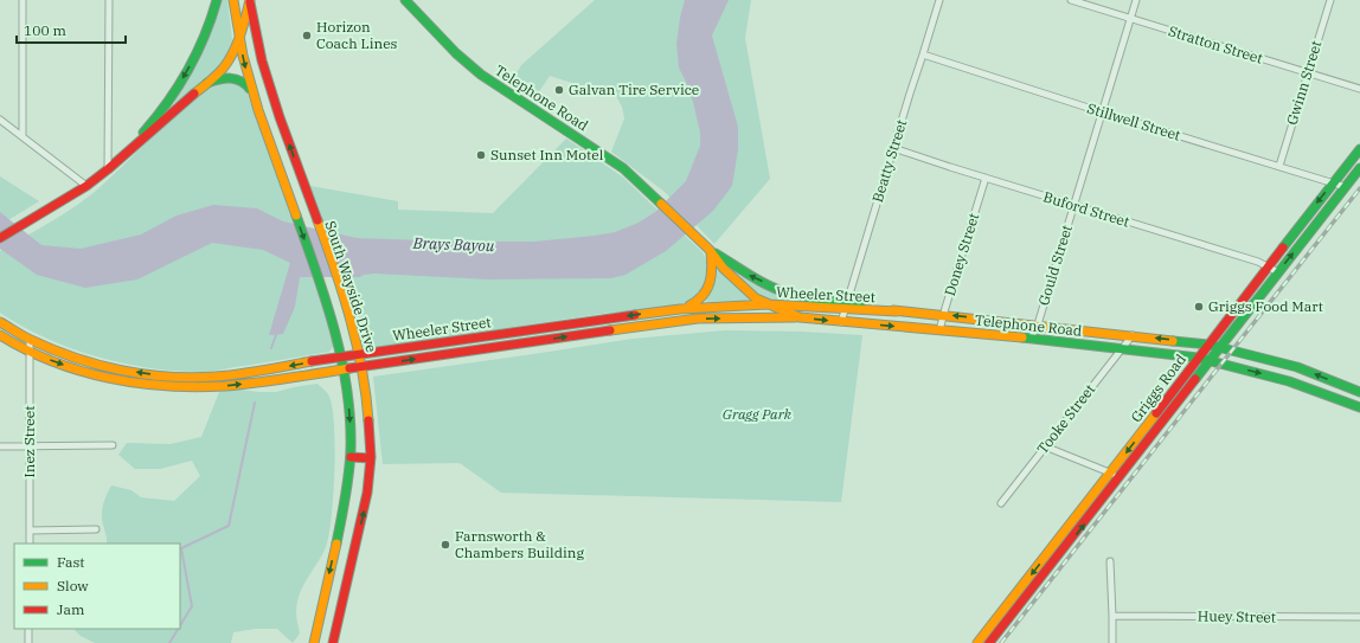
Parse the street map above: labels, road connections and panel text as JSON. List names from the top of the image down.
{
  "streets": {
    "main road": [
      "Telephone Road",
      "South Wayside Drive",
      "Wheeler Street",
      "Griggs Road"
    ],
    "street": [
      "Stratton Street",
      "Gwinn Street",
      "Stillwell Street",
      "Beatty Street",
      "Buford Street",
      "Doney Street",
      "Gould Street",
      "Tooke Street",
      "Inez Street",
      "Huey Street"
    ]
  },
  "crossings": [
    ["Stratton Street", "Gwinn Street"],
    ["Stratton Street", "Gould Street"],
    ["Gwinn Street", "Stillwell Street"],
    ["Telephone Road", "Beatty Street"],
    ["Telephone Road", "Doney Street"],
    ["Telephone Road", "Gould Street"],
    ["Telephone Road", "Wheeler Street"],
    ["Telephone Road", "Griggs Road"],
    ["Telephone Road", "Tooke Street"],
    ["Stillwell Street", "Beatty Street"],
    ["Stillwell Street", "Gould Street"],
    ["Stillwell Street", "Griggs Road"],
    ["Beatty Street", "Buford Street"],
    ["Beatty Street", "Wheeler Street"],
    ["Buford Street", "Doney Street"],
    ["Buford Street", "Gould Street"],
    ["Buford Street", "Griggs Road"],
    ["South Wayside Drive", "Wheeler Street"],
    ["Wheeler Street", "Inez Street"]
  ],
  "water": ["Brays Bayou"],
  "parks": ["Gragg Park"],
  "places": [
    "Horizon Coach Lines",
    "Galvan Tire Service",
    "Sunset Inn Motel",
    "Griggs Food Mart",
    "Farnsworth & Chambers Building"
  ],
  "legend": ["Fast", "Slow", "Jam"],
  "scale_bar": "100 m"
}
